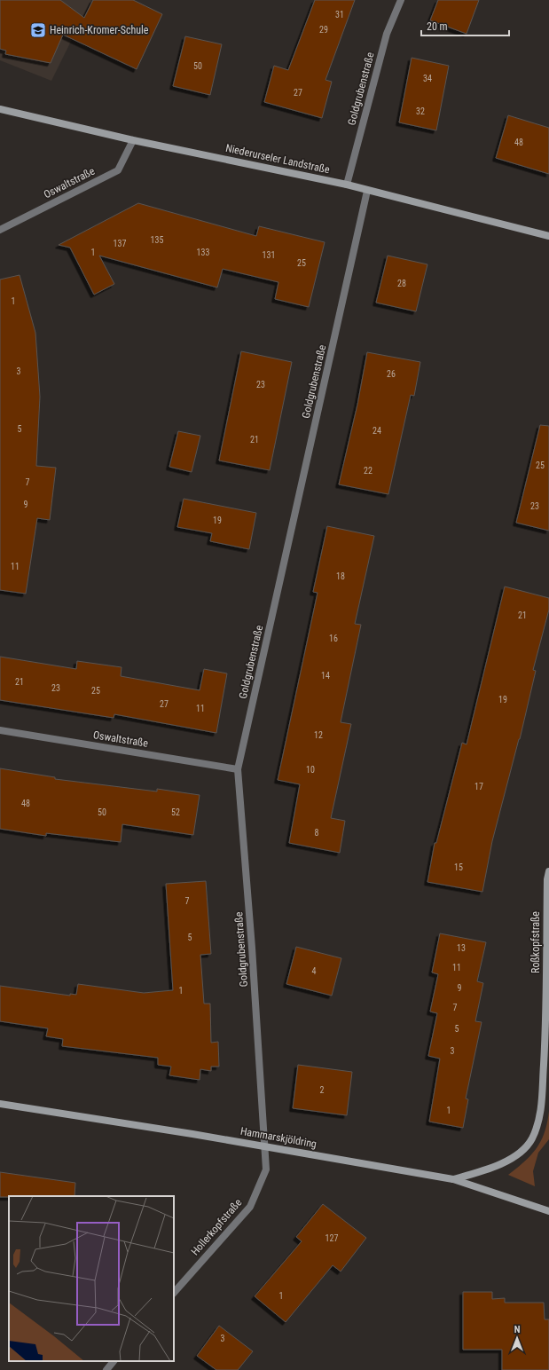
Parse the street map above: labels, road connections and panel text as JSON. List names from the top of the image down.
{
  "streets": {
    "main road": ["Niederurseler Landstraße", "Roßkopfstraße", "Hammarskjöldring"],
    "street": ["Goldgrubenstraße", "Oswaltstraße", "Hollerkopfstraße"]
  },
  "crossings": [
    ["Goldgrubenstraße", "Niederurseler Landstraße"],
    ["Goldgrubenstraße", "Oswaltstraße"],
    ["Goldgrubenstraße", "Hammarskjöldring"],
    ["Goldgrubenstraße", "Hollerkopfstraße"],
    ["Niederurseler Landstraße", "Oswaltstraße"],
    ["Roßkopfstraße", "Hammarskjöldring"],
    ["Hammarskjöldring", "Hollerkopfstraße"]
  ],
  "places": {
    "school or university": ["Heinrich-Kromer-Schule"]
  },
  "house_numbers": [
    "31",
    "29",
    "50",
    "34",
    "27",
    "32",
    "48",
    "135",
    "137",
    "1",
    "133",
    "131",
    "25",
    "28",
    "1",
    "3",
    "26",
    "23",
    "5",
    "24",
    "21",
    "25",
    "22",
    "7",
    "9",
    "23",
    "19",
    "11",
    "18",
    "21",
    "16",
    "14",
    "21",
    "23",
    "25",
    "19",
    "27",
    "11",
    "12",
    "10",
    "17",
    "48",
    "50",
    "52",
    "8",
    "15",
    "7",
    "5",
    "13",
    "11",
    "4",
    "9",
    "1",
    "7",
    "5",
    "3",
    "2",
    "1",
    "127",
    "1",
    "3"
  ],
  "scale_bar": "20 m",
  "north": "top"
}
